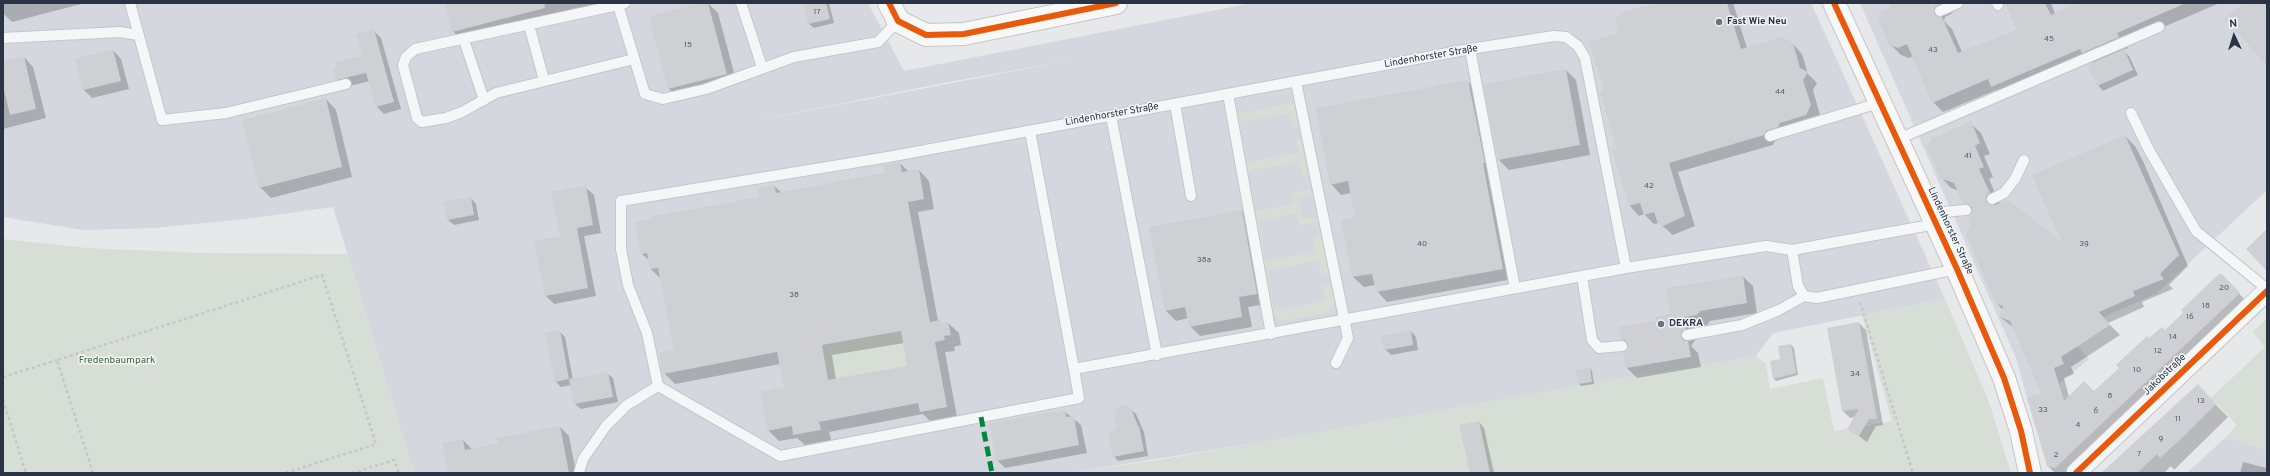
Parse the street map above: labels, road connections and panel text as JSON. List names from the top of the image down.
{
  "streets": {
    "street": ["Lindenhorster Straße", "Jakobstraße"]
  },
  "parks": ["Fredenbaumpark"],
  "places": ["Fast Wie Neu", "DEKRA"],
  "house_numbers": [
    "17",
    "45",
    "15",
    "43",
    "44",
    "41",
    "42",
    "40",
    "39",
    "38a",
    "20",
    "38",
    "18",
    "16",
    "14",
    "12",
    "10",
    "34",
    "8",
    "13",
    "33",
    "6",
    "11",
    "4",
    "9",
    "7",
    "2"
  ],
  "north": "top"
}
